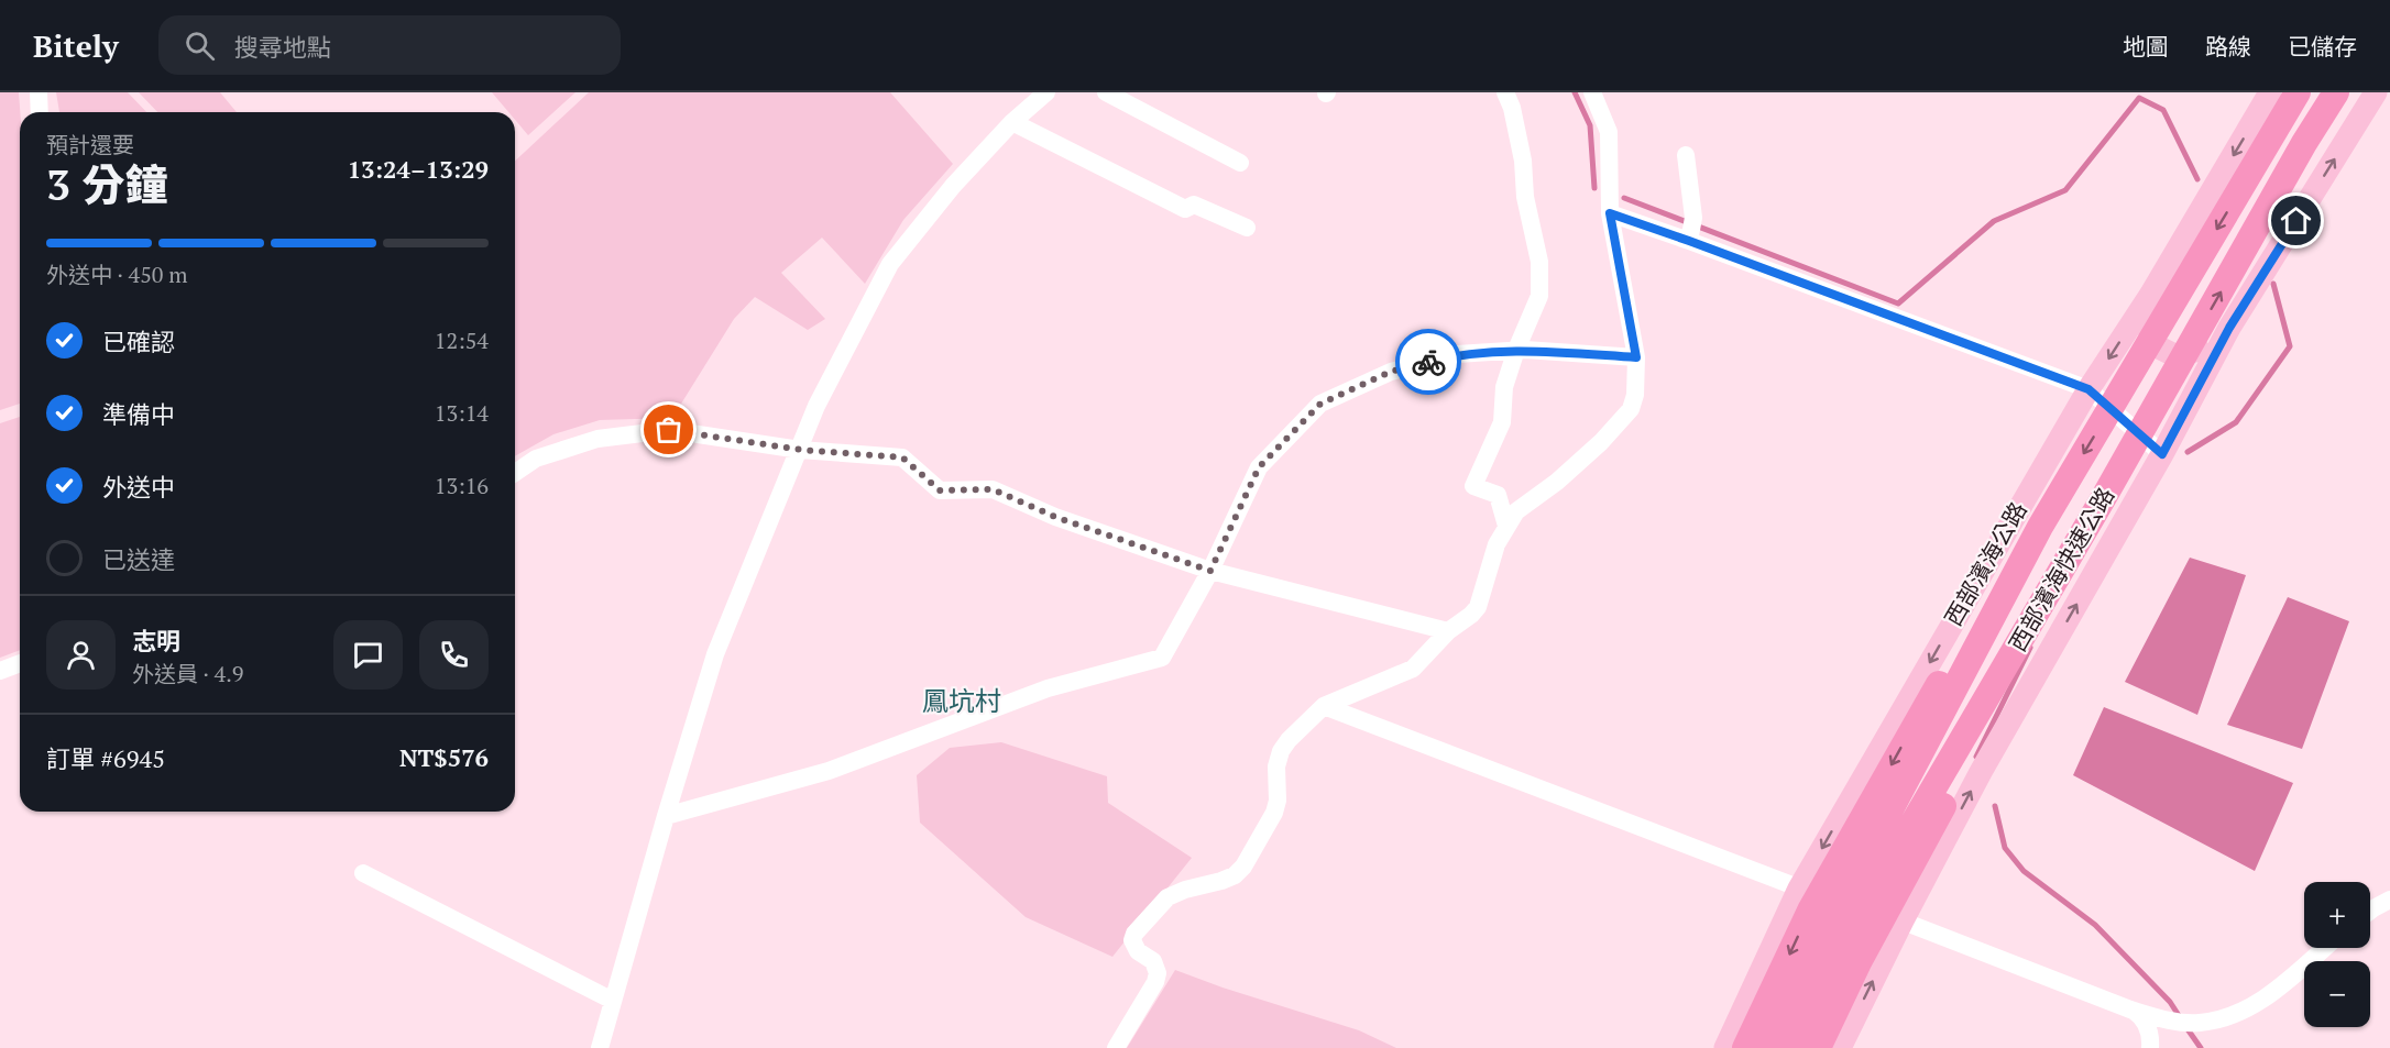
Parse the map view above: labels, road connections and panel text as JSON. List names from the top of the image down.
{
  "streets": {
    "highway": ["西部濱海快速公路"],
    "main road": ["西部濱海公路"]
  },
  "districts": ["鳳坑村"],
  "page": {
    "header": "Bitely",
    "search": "搜尋地點",
    "nav": ["地圖", "路線", "已儲存"],
    "heading": ["3 分鐘", "預計還要", "13:24–13:29"],
    "panel": [
      "志明",
      "外送員 · 4.9",
      "訂單 #6945",
      "NT$576"
    ],
    "bar": "外送中 · 450 m",
    "list": [
      ["已確認", "12:54"],
      ["準備中", "13:14"],
      ["外送中", "13:16"],
      "已送達"
    ],
    "map_buttons": ["+", "−"]
  }
}
